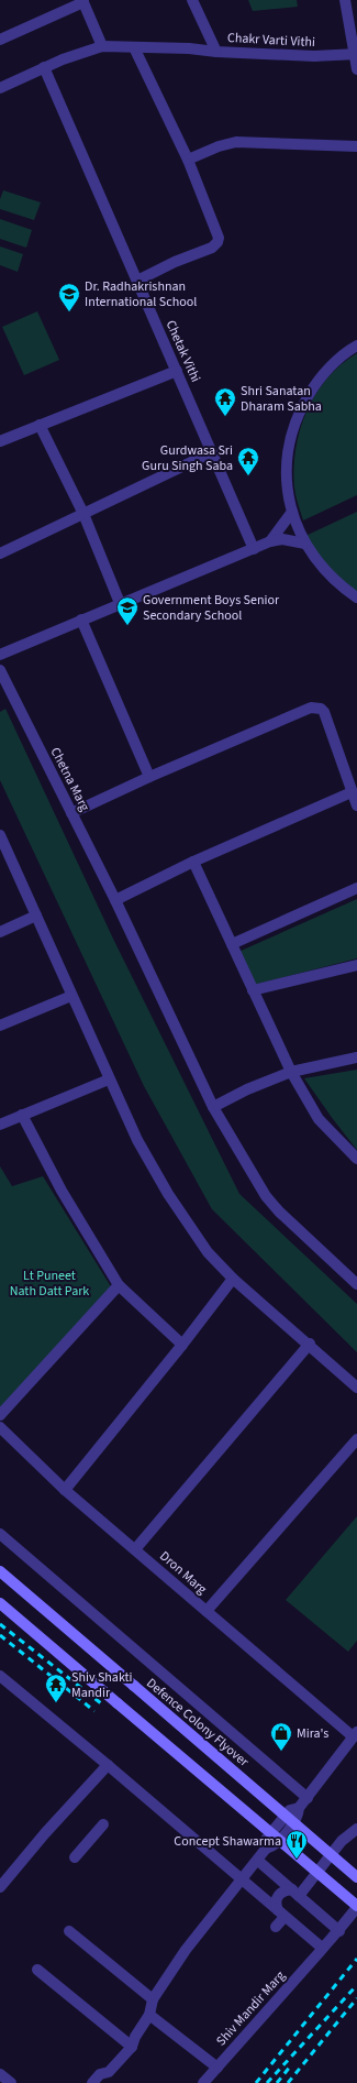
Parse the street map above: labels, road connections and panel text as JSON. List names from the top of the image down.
{
  "streets": {
    "main road": ["Defence Colony Flyover"],
    "street": [
      "Chakr Varti Vithi",
      "Chetak Vithi",
      "Chetna Marg",
      "Dron Marg",
      "Shiv Mandir Marg"
    ]
  },
  "parks": ["Lt Puneet Nath Datt Park"],
  "places": {
    "school or university": ["Dr. Radhakrishnan International School", "Government Boys Senior Secondary School"],
    "temple": ["Shri Sanatan Dharam Sabha", "Gurdwasa Sri Guru Singh Saba", "Shiv Shakti Mandir"],
    "shop": ["Mira's"],
    "restaurant": ["Concept Shawarma"]
  }
}
